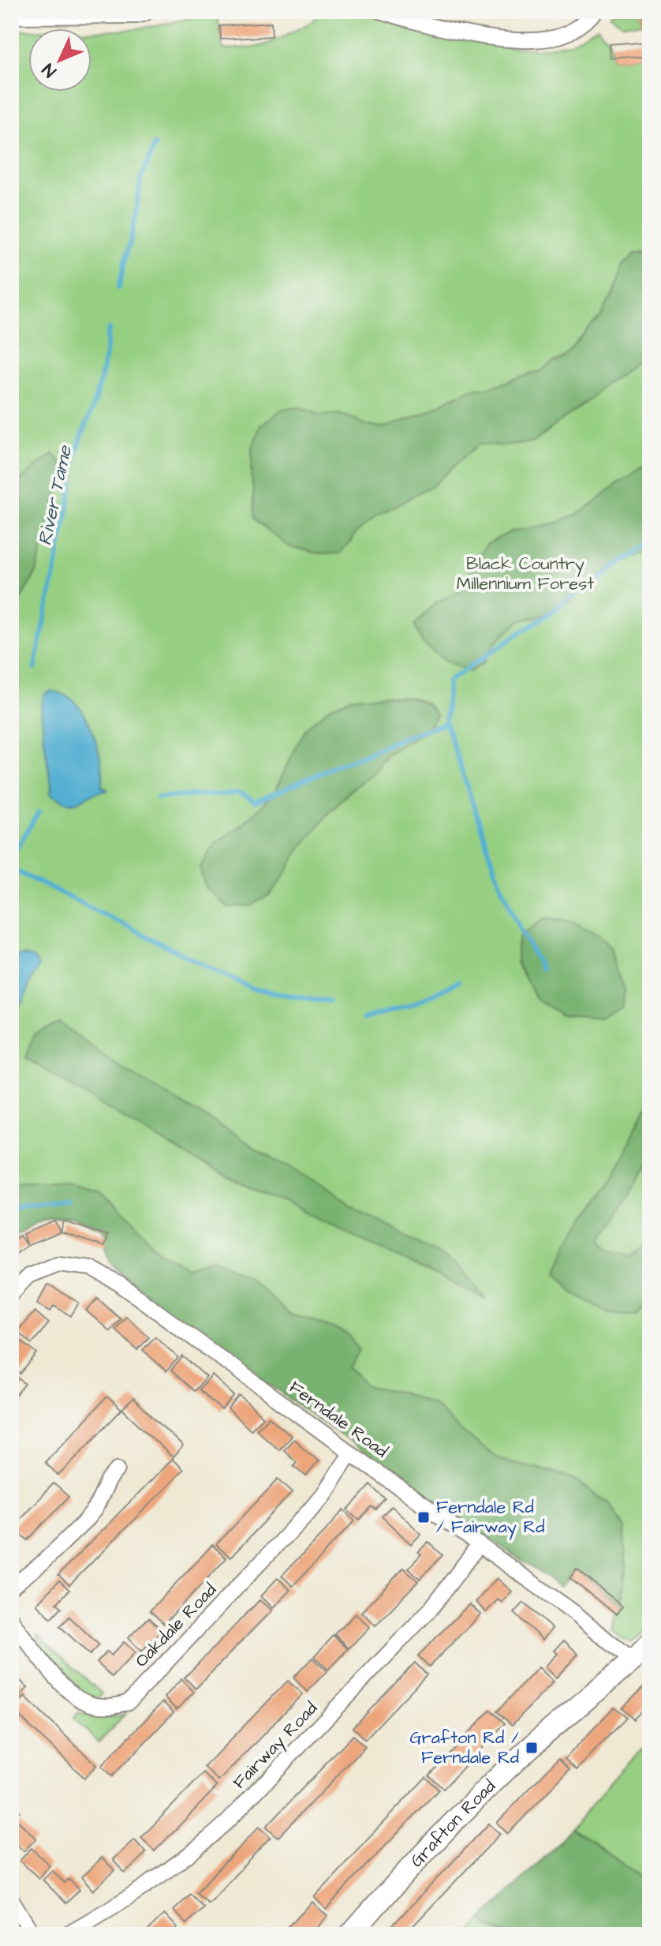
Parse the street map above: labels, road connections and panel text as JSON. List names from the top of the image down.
{
  "streets": {
    "street": [
      "Ferndale Road",
      "Oakdale Road",
      "Fairway Road",
      "Grafton Road"
    ]
  },
  "crossings": [
    ["Ferndale Road", "Oakdale Road"],
    ["Ferndale Road", "Fairway Road"],
    ["Ferndale Road", "Grafton Road"]
  ],
  "water": ["River Tame"],
  "parks": ["Black Country Millennium Forest"],
  "places": {
    "transit": ["Ferndale Rd / Fairway Rd", "Grafton Rd / Ferndale Rd"]
  },
  "north": "bottom left"
}
